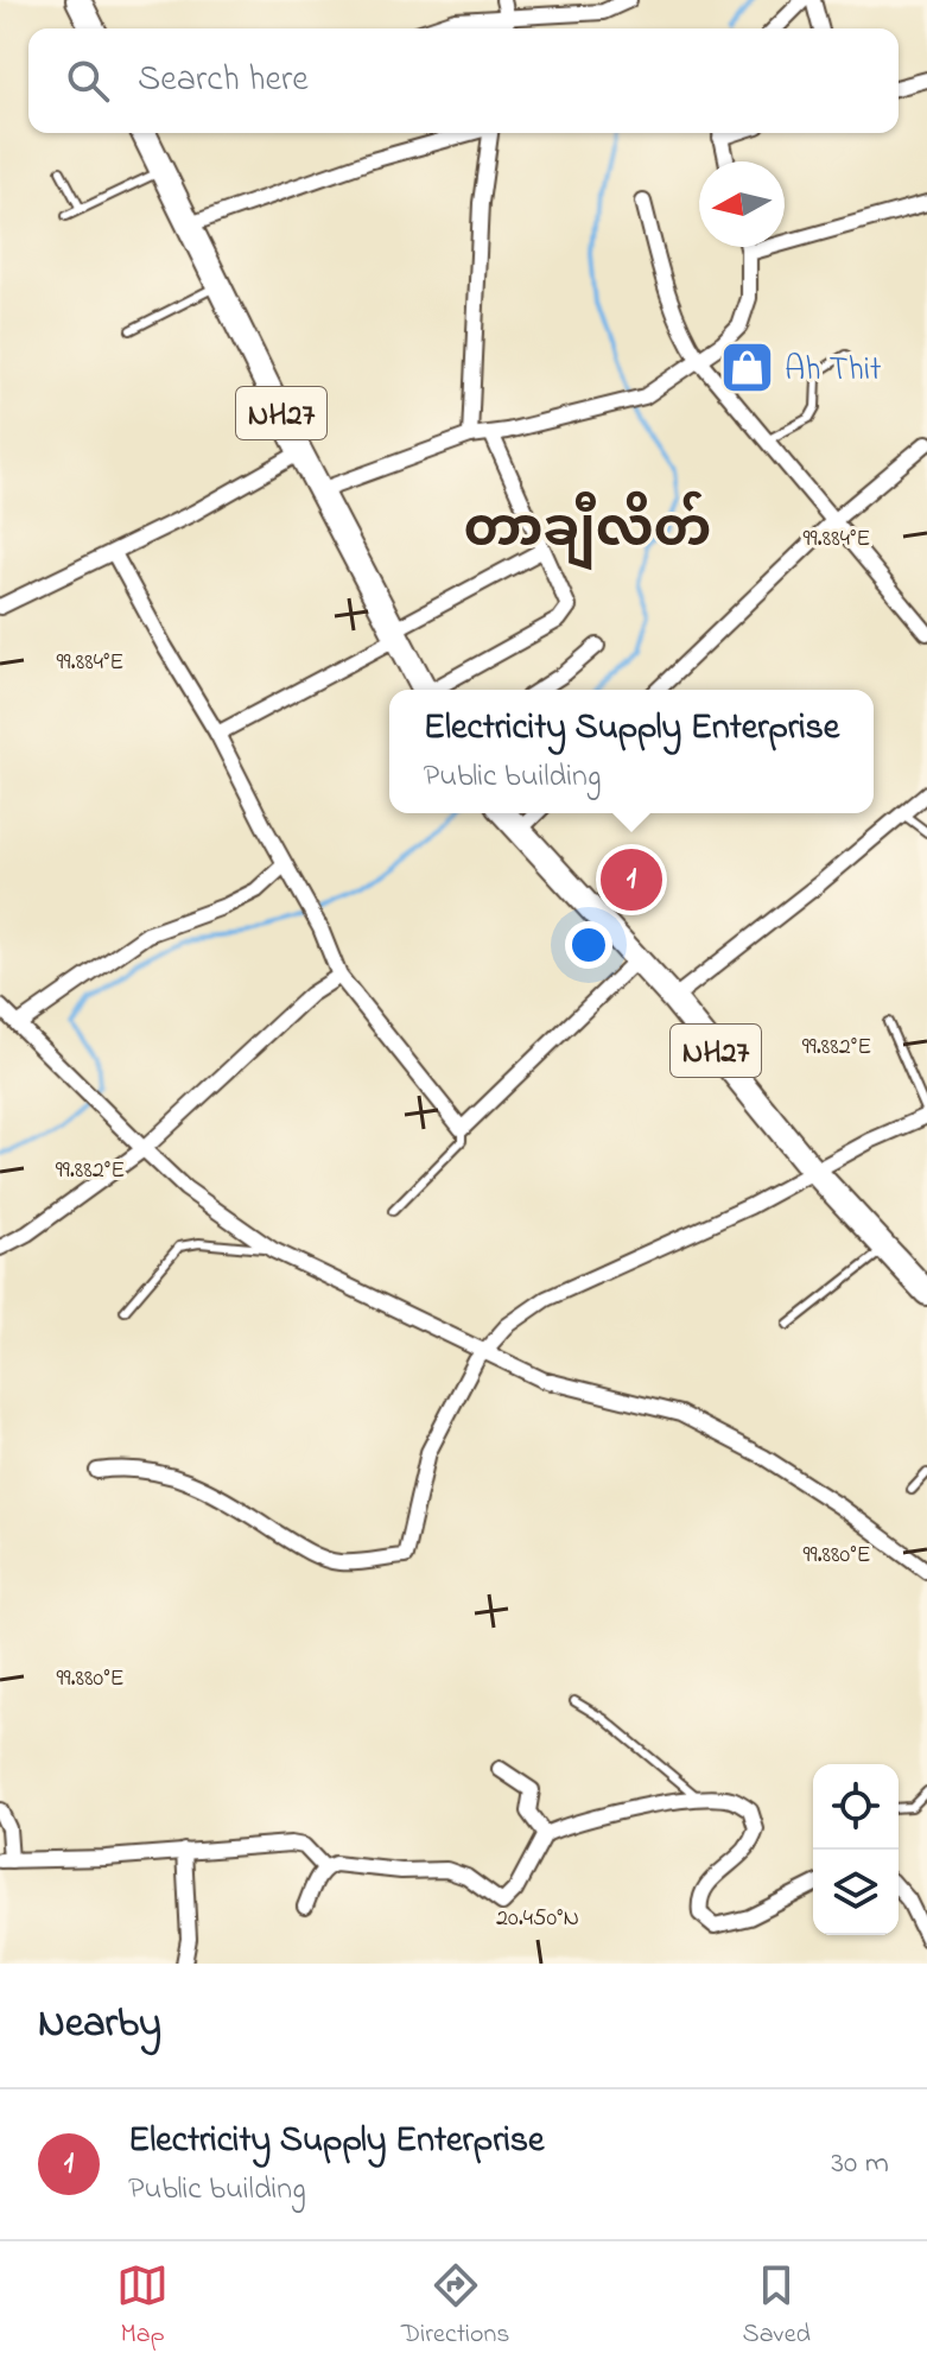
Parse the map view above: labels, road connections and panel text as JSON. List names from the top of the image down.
{
  "streets": {
    "main road": ["NH27"]
  },
  "districts": ["တာချီလိတ်"],
  "places": {
    "shop": ["Ah Thit"]
  },
  "north": "left",
  "page": {
    "search": "Search here",
    "popup": ["Electricity Supply Enterprise", "Public building"],
    "pins": "1",
    "heading": "Nearby",
    "list": [
      {
        "mark": "1",
        "name": "Electricity Supply Enterprise",
        "note": "Public building",
        "value": "30 m"
      }
    ],
    "nav": ["Map", "Directions", "Saved"]
  },
  "coordinates": [
    "99.884°E",
    "99.882°E",
    "99.880°E",
    "20.450°N"
  ]
}
